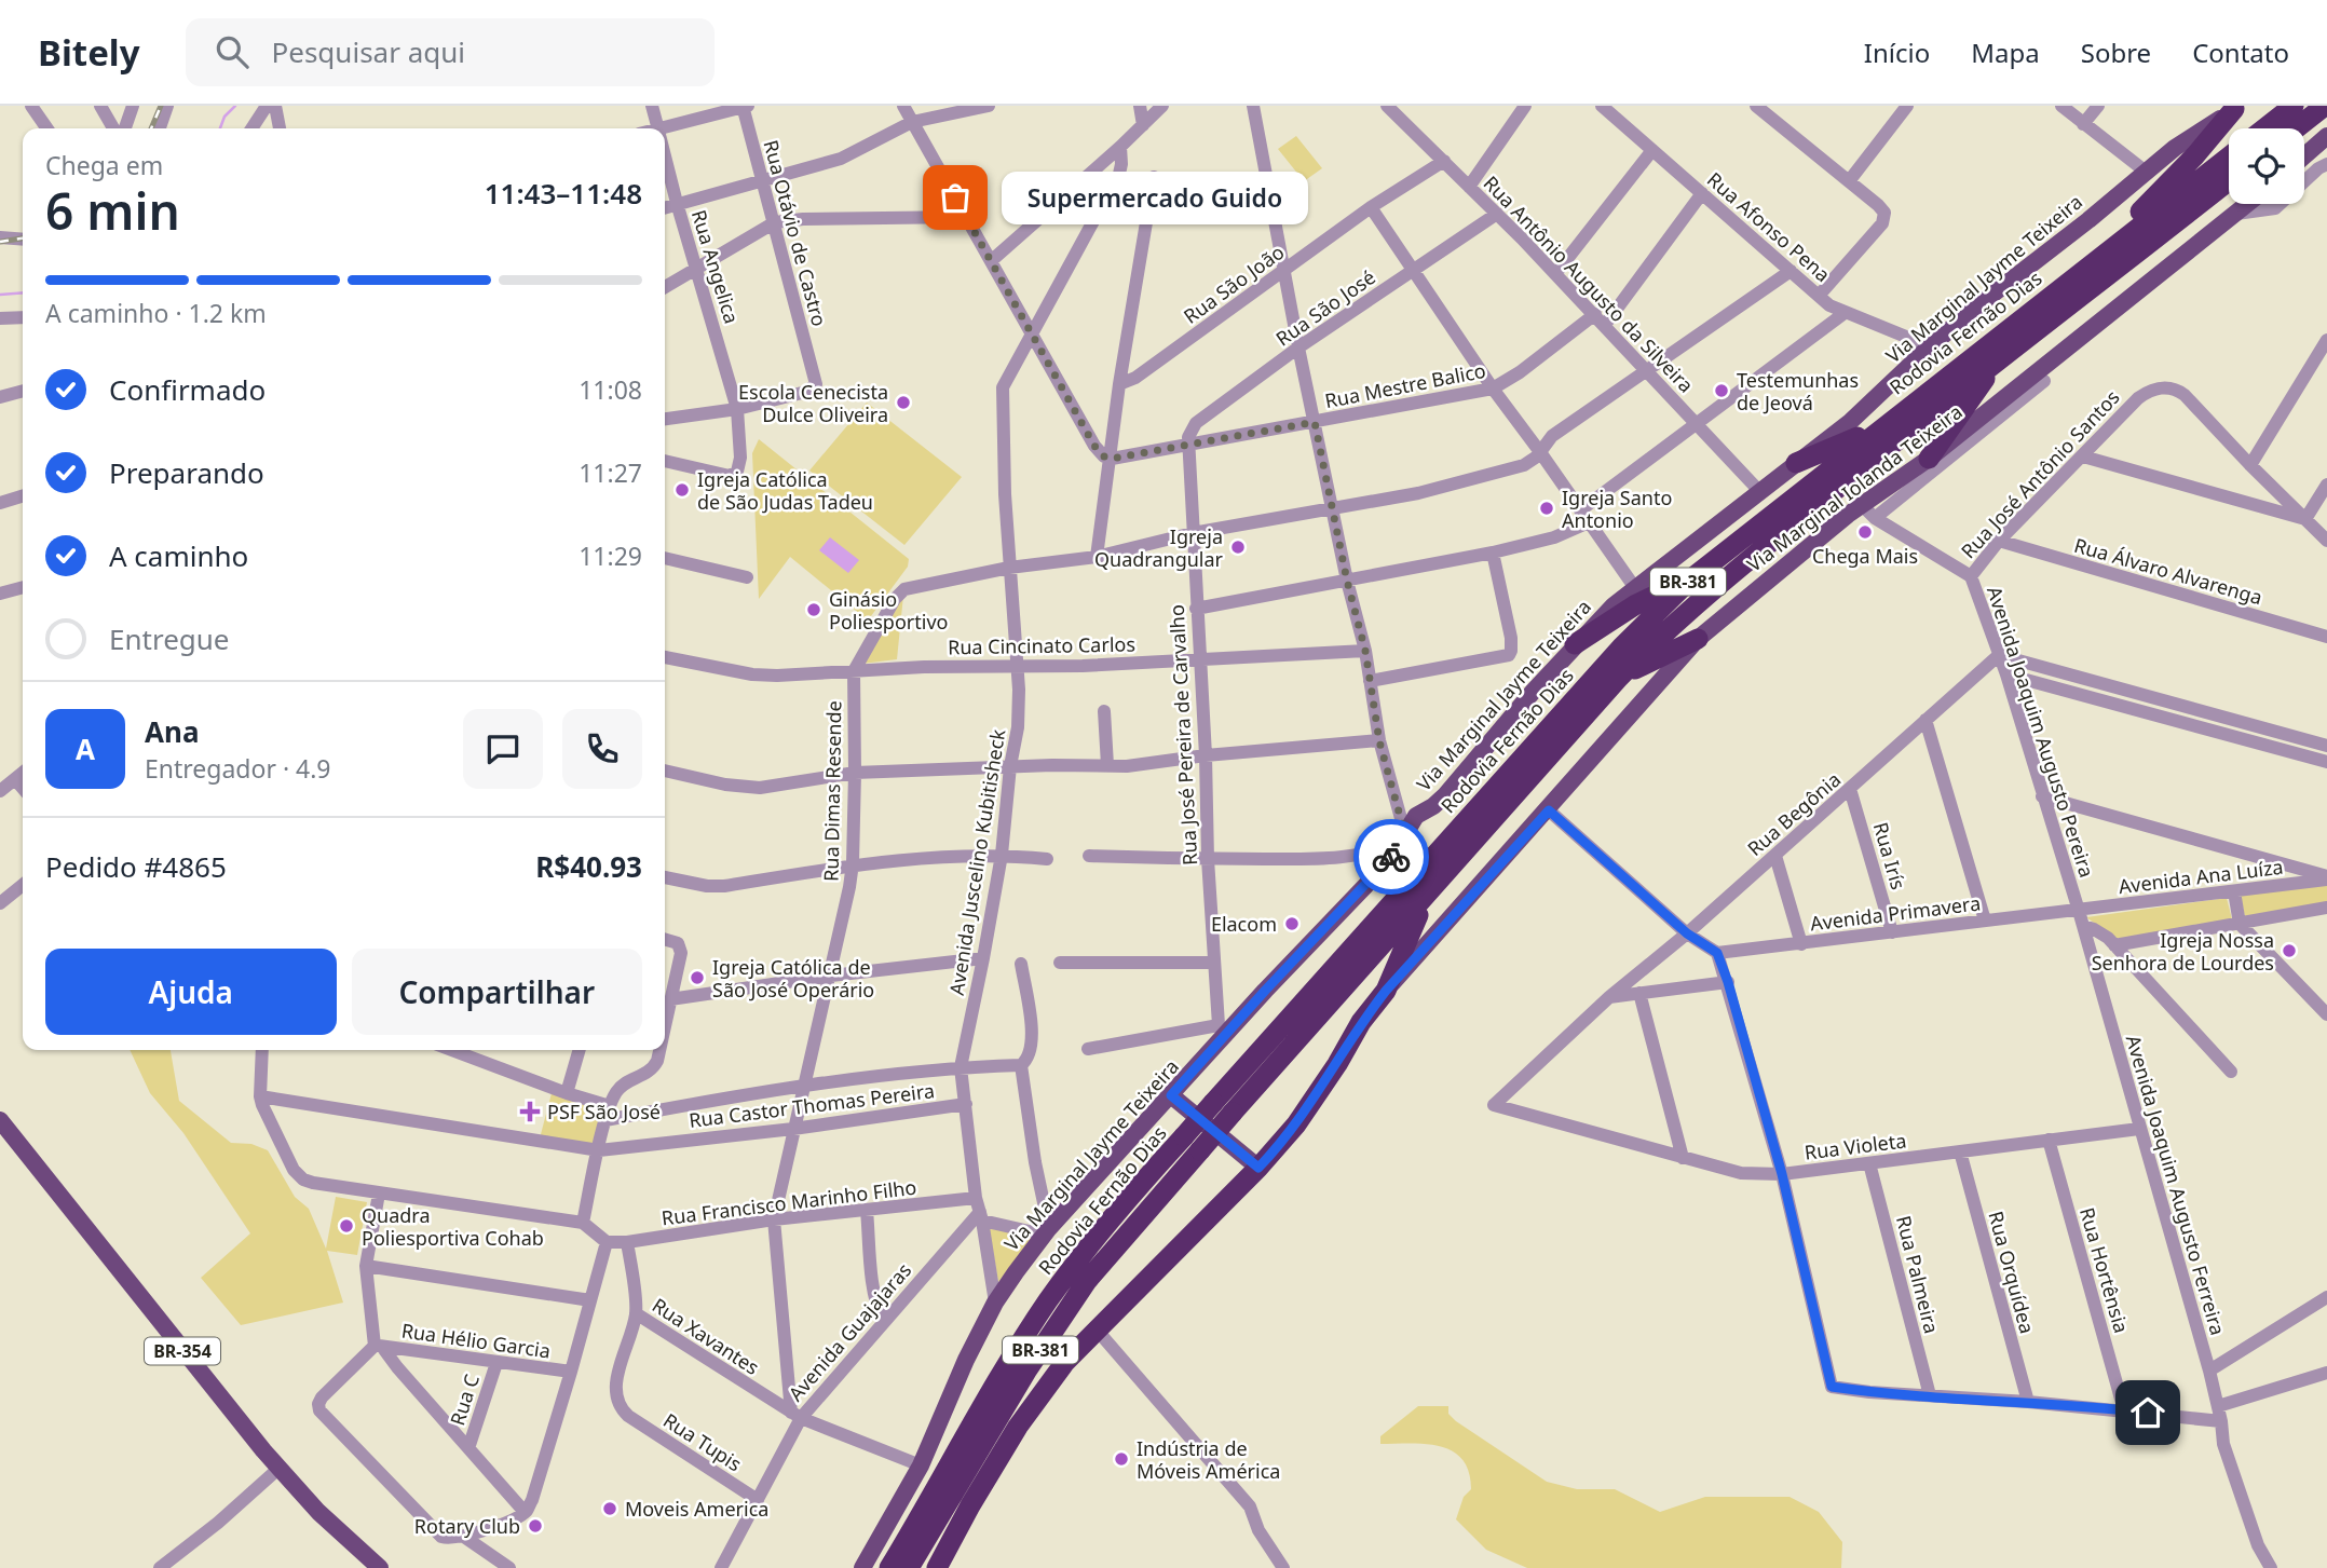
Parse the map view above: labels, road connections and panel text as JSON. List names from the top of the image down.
{
  "streets": {
    "highway": ["Rodovia Fernão Dias", "BR-381"],
    "main road": ["Via Marginal Jayme Teixeira", "Via Marginal Iolanda Teixeira", "BR-354"],
    "street": [
      "Rua Afonso Pena",
      "Rua Otávio de Castro",
      "Rua Angelica",
      "Rua São João",
      "Rua Antônio Augusto da Silveira",
      "Rua São José",
      "Rua Mestre Balico",
      "Rua José Antônio Santos",
      "Rua Álvaro Alvarenga",
      "Rua Cincinato Carlos",
      "Avenida Joaquim Augusto Pereira",
      "Rua José Pereira de Carvalho",
      "Rua Dimas Resende",
      "Rua Begônia",
      "Rua Irís",
      "Avenida Juscelino Kubitisheck",
      "Avenida Ana Luíza",
      "Avenida Primavera",
      "Rua Castor Thomas Pereira",
      "Rua Violeta",
      "Avenida Joaquim Augusto Ferreira",
      "Rua Francisco Marinho Filho",
      "Rua Hortênsia",
      "Rua Orquídea",
      "Rua Palmeira",
      "Avenida Guajajaras",
      "Rua Xavantes",
      "Rua Hélio Garcia",
      "Rua C",
      "Rua Tupis"
    ]
  },
  "crossings": [
    ["Rua Afonso Pena", "Via Marginal Jayme Teixeira"],
    ["Rua Afonso Pena", "Rua Mestre Balico"],
    ["Rua Otávio de Castro", "Rua Angelica"],
    ["Via Marginal Jayme Teixeira", "Rua Antônio Augusto da Silveira"],
    ["Via Marginal Jayme Teixeira", "Avenida Juscelino Kubitisheck"],
    ["Via Marginal Jayme Teixeira", "Rua Xavantes"],
    ["Rua São João", "Rua Antônio Augusto da Silveira"],
    ["Rua Antônio Augusto da Silveira", "Rua São José"],
    ["Rua Antônio Augusto da Silveira", "Rua Mestre Balico"],
    ["Rua São José", "Rua Mestre Balico"],
    ["Rua São José", "Rua José Pereira de Carvalho"],
    ["Rua Mestre Balico", "Rua José Pereira de Carvalho"],
    ["Rua José Antônio Santos", "Rua Álvaro Alvarenga"],
    ["Rua José Antônio Santos", "Avenida Joaquim Augusto Pereira"],
    ["Via Marginal Iolanda Teixeira", "Avenida Joaquim Augusto Pereira"],
    ["Rua Cincinato Carlos", "Rua José Pereira de Carvalho"],
    ["Rua Cincinato Carlos", "Rua Dimas Resende"],
    ["Rua Cincinato Carlos", "Avenida Juscelino Kubitisheck"],
    ["Avenida Joaquim Augusto Pereira", "Rua Begônia"],
    ["Avenida Joaquim Augusto Pereira", "Avenida Ana Luíza"],
    ["Avenida Joaquim Augusto Pereira", "Avenida Primavera"],
    ["Avenida Joaquim Augusto Pereira", "Avenida Joaquim Augusto Ferreira"],
    ["Rua Dimas Resende", "Rua Castor Thomas Pereira"],
    ["Rua Dimas Resende", "Rua Francisco Marinho Filho"],
    ["Rua Dimas Resende", "Avenida Guajajaras"],
    ["Rua Dimas Resende", "Rua Xavantes"],
    ["Rua Begônia", "Rua Irís"],
    ["Rua Begônia", "Rua Violeta"],
    ["Rua Irís", "Avenida Primavera"],
    ["Avenida Juscelino Kubitisheck", "Rua Castor Thomas Pereira"],
    ["Avenida Juscelino Kubitisheck", "Rua Francisco Marinho Filho"],
    ["Avenida Juscelino Kubitisheck", "Avenida Guajajaras"],
    ["Avenida Ana Luíza", "Avenida Primavera"],
    ["Rua Violeta", "Avenida Joaquim Augusto Ferreira"],
    ["Rua Violeta", "Rua Hortênsia"],
    ["Rua Violeta", "Rua Orquídea"],
    ["Rua Violeta", "Rua Palmeira"],
    ["Rua Francisco Marinho Filho", "Avenida Guajajaras"],
    ["Avenida Guajajaras", "Rua Xavantes"],
    ["Avenida Guajajaras", "Rua Tupis"],
    ["Rua Xavantes", "Rua Tupis"],
    ["Rua Hélio Garcia", "Rua C"]
  ],
  "places": {
    "other": [
      "Supermercado Guido",
      "Testemunhas de Jeová",
      "Escola Cenecista Dulce Oliveira",
      "Igreja Católica de São Judas Tadeu",
      "Igreja Santo Antonio",
      "Chega Mais",
      "Igreja Quadrangular",
      "Ginásio Poliesportivo",
      "Elacom",
      "Igreja Nossa Senhora de Lourdes",
      "Igreja Católica de São José Operário",
      "Quadra Poliesportiva Cohab",
      "Indústria de Móveis América",
      "Moveis America",
      "Rotary Club"
    ],
    "health": ["PSF São José"]
  },
  "page": {
    "header": "Bitely",
    "search": "Pesquisar aqui",
    "nav": [
      "Início",
      "Mapa",
      "Sobre",
      "Contato"
    ],
    "heading": ["6 min", "Chega em", "11:43–11:48"],
    "panel": [
      "Ana",
      "Entregador · 4.9",
      "Pedido #4865",
      "R$40.93"
    ],
    "bubble": "Supermercado Guido",
    "bar": "A caminho · 1.2 km",
    "list": [
      ["Confirmado", "11:08"],
      ["Preparando", "11:27"],
      ["A caminho", "11:29"],
      "Entregue"
    ],
    "round": "A",
    "buttons": ["Ajuda", "Compartilhar"]
  }
}
